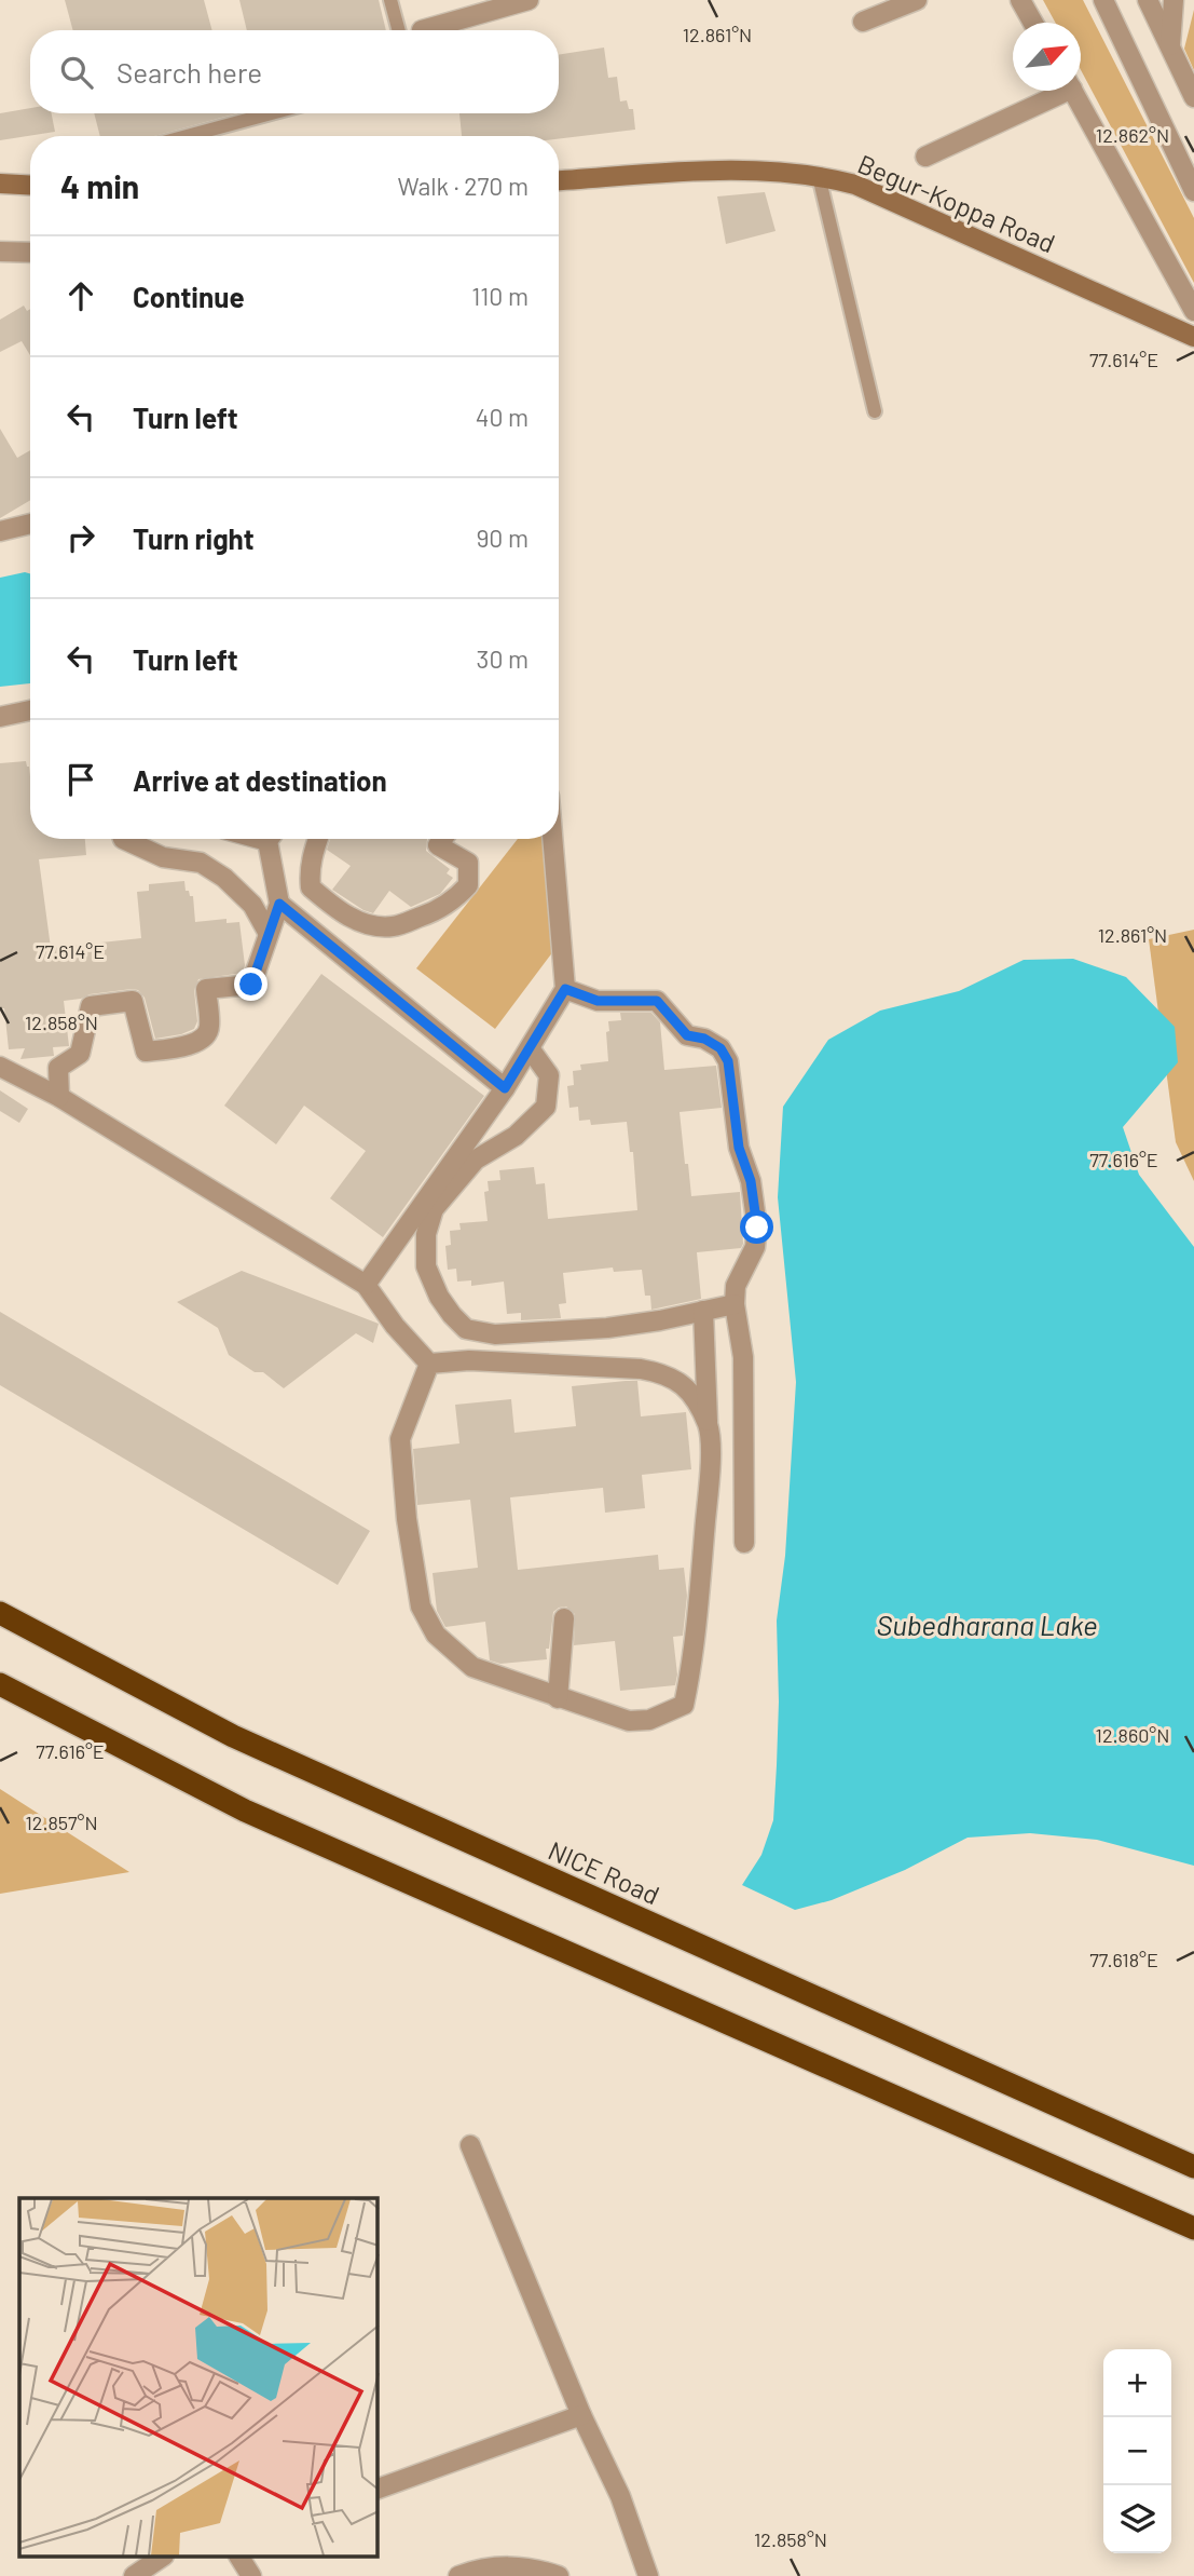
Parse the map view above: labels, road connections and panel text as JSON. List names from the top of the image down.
{
  "streets": {
    "highway": ["NICE Road"],
    "main road": ["Begur-Koppa Road"]
  },
  "water": ["Subedharana Lake"],
  "north": "top right",
  "page": {
    "search": "Search here",
    "heading": ["4 min", "Walk · 270 m"],
    "list": [
      ["Continue", "110 m"],
      ["Turn left", "40 m"],
      ["Turn right", "90 m"],
      ["Turn left", "30 m"],
      "Arrive at destination"
    ],
    "map_buttons": ["+", "−"]
  },
  "coordinates": [
    "12.861°N",
    "12.862°N",
    "77.614°E",
    "12.858°N",
    "77.616°E",
    "12.860°N",
    "12.857°N",
    "77.618°E"
  ]
}
